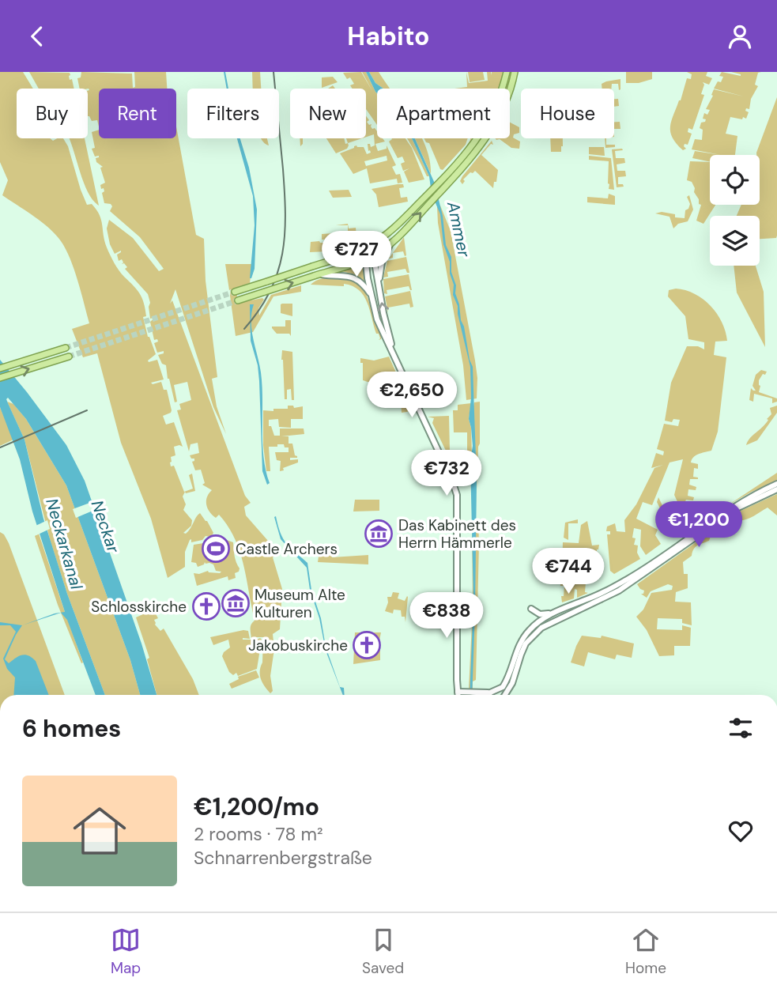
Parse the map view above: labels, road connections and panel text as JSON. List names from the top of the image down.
{
  "water": ["Ammer", "Neckar", "Neckarkanal"],
  "places": {
    "museum": ["Das Kabinett des Herrn Hämmerle", "Museum Alte Kulturen"],
    "sports": ["Castle Archers"],
    "church": ["Schlosskirche", "Jakobuskirche"]
  },
  "page": {
    "header": "Habito",
    "chip": [
      "Buy",
      "Rent",
      "Filters",
      "New",
      "Apartment",
      "House"
    ],
    "price": [
      "€727",
      "€2,650",
      "€732",
      "€1,200",
      "€744",
      "€838"
    ],
    "heading": "6 homes",
    "list": [
      {
        "name": "€1,200/mo",
        "note": "2 rooms · 78 m² · Schnarrenbergstraße"
      }
    ],
    "tabs": ["Map", "Saved", "Home"]
  }
}
